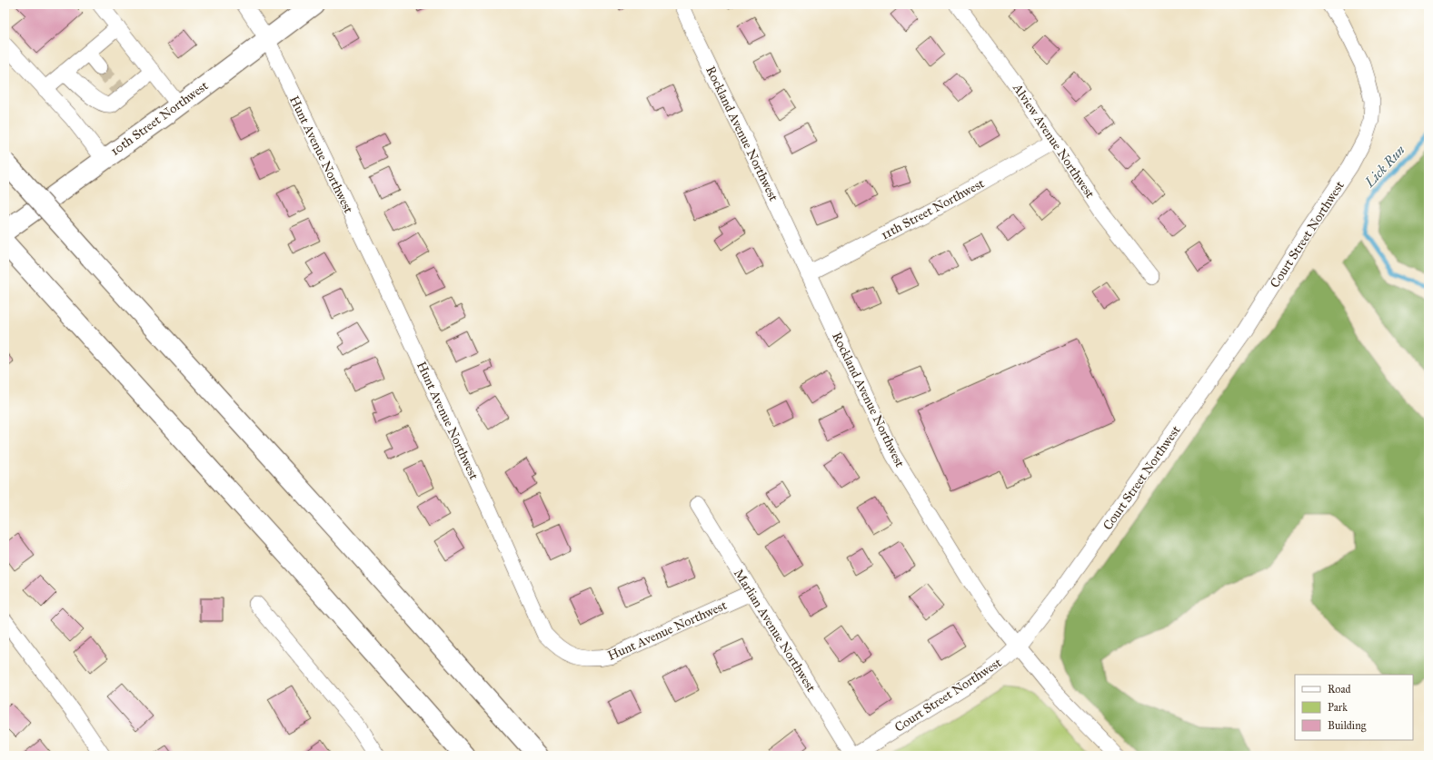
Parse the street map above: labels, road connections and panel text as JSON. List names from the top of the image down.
{
  "streets": {
    "main road": ["10th Street Northwest"],
    "street": [
      "Rockland Avenue Northwest",
      "Alview Avenue Northwest",
      "Hunt Avenue Northwest",
      "11th Street Northwest",
      "Court Street Northwest",
      "Marlian Avenue Northwest"
    ]
  },
  "crossings": [
    ["10th Street Northwest", "Hunt Avenue Northwest"],
    ["Rockland Avenue Northwest", "11th Street Northwest"],
    ["Rockland Avenue Northwest", "Court Street Northwest"],
    ["Alview Avenue Northwest", "11th Street Northwest"],
    ["Hunt Avenue Northwest", "Marlian Avenue Northwest"],
    ["Court Street Northwest", "Marlian Avenue Northwest"]
  ],
  "water": ["Lick Run"],
  "legend": ["Road", "Park", "Building"]
}
